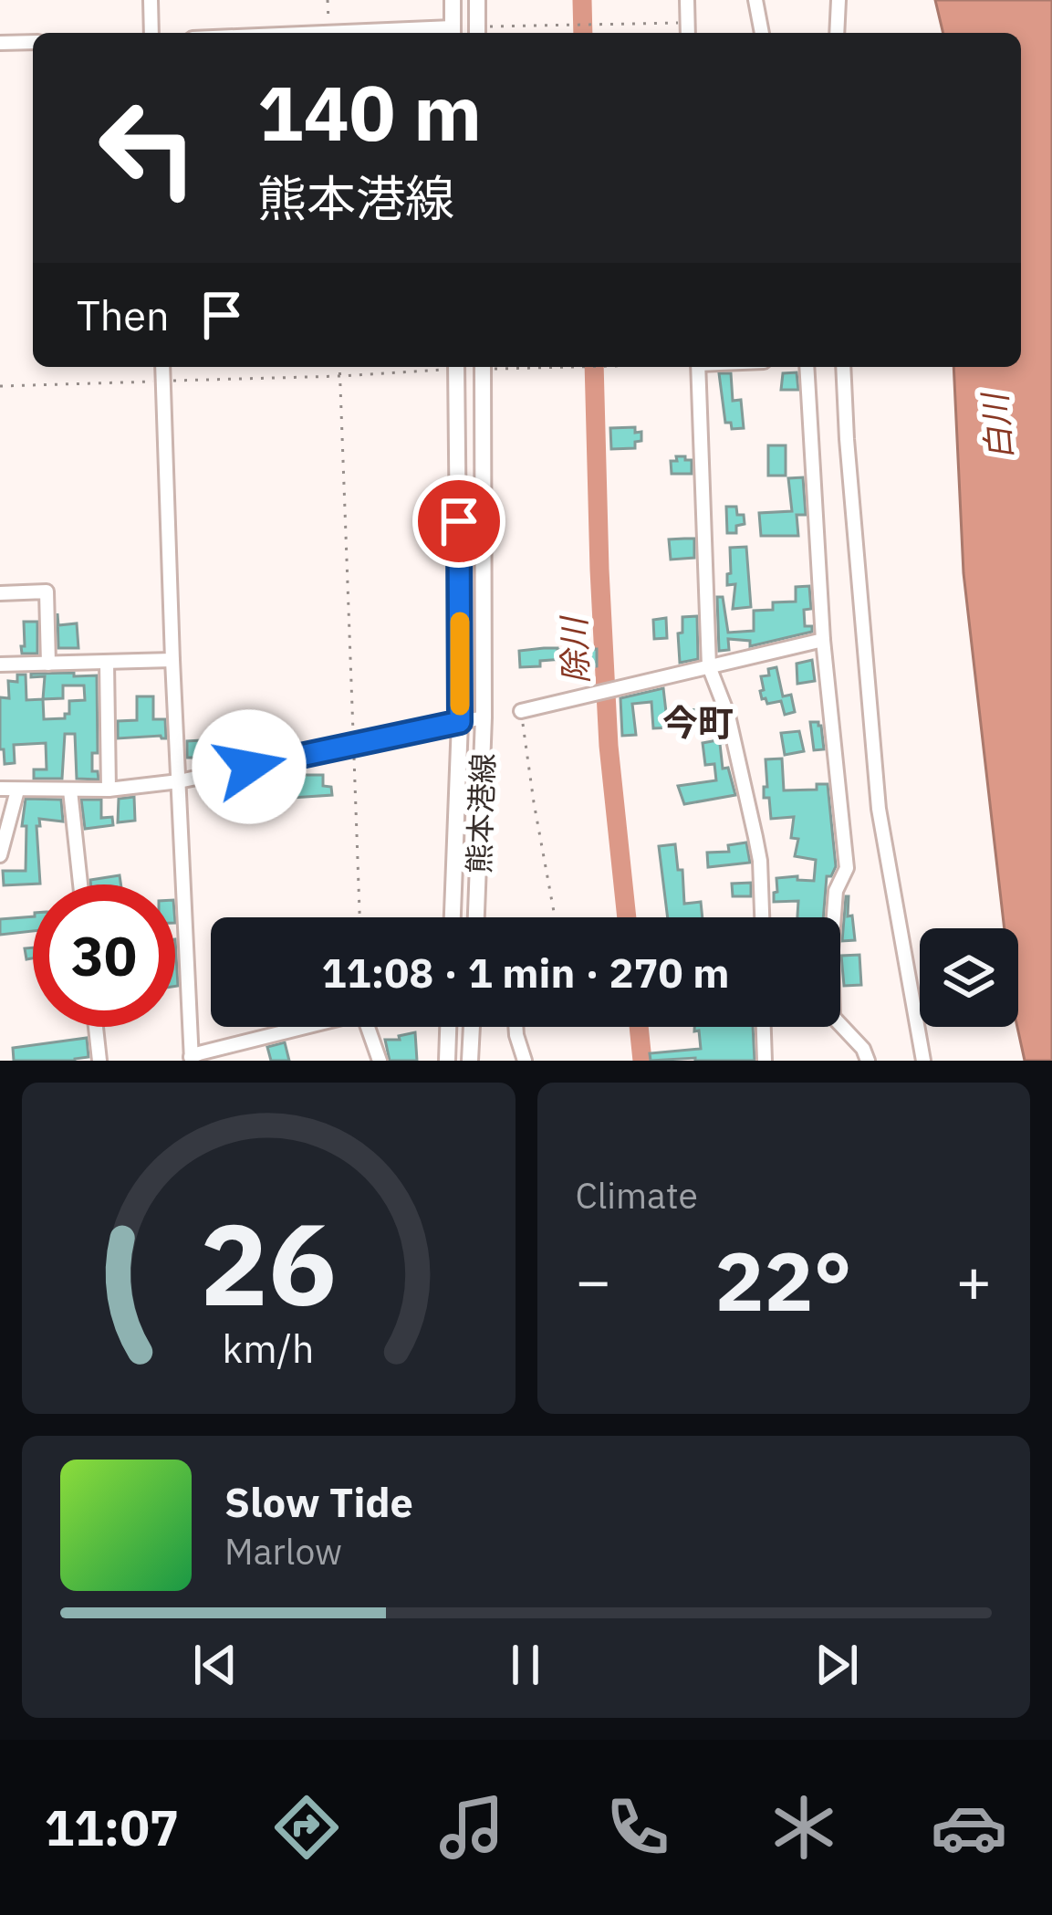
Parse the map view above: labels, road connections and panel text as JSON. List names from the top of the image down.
{
  "streets": {
    "main road": ["熊本港線"]
  },
  "districts": ["今町"],
  "water": ["白川", "除川"],
  "page": {
    "turn": ["140 m", "熊本港線"],
    "then": "Then",
    "limit": "30",
    "trip": "11:08 · 1 min · 270 m",
    "tile": "Climate",
    "heat": ["−", "22°", "+"],
    "song": ["Slow Tide", "Marlow"],
    "tabs": "11:07",
    "gauge": ["26", "km/h"]
  }
}
